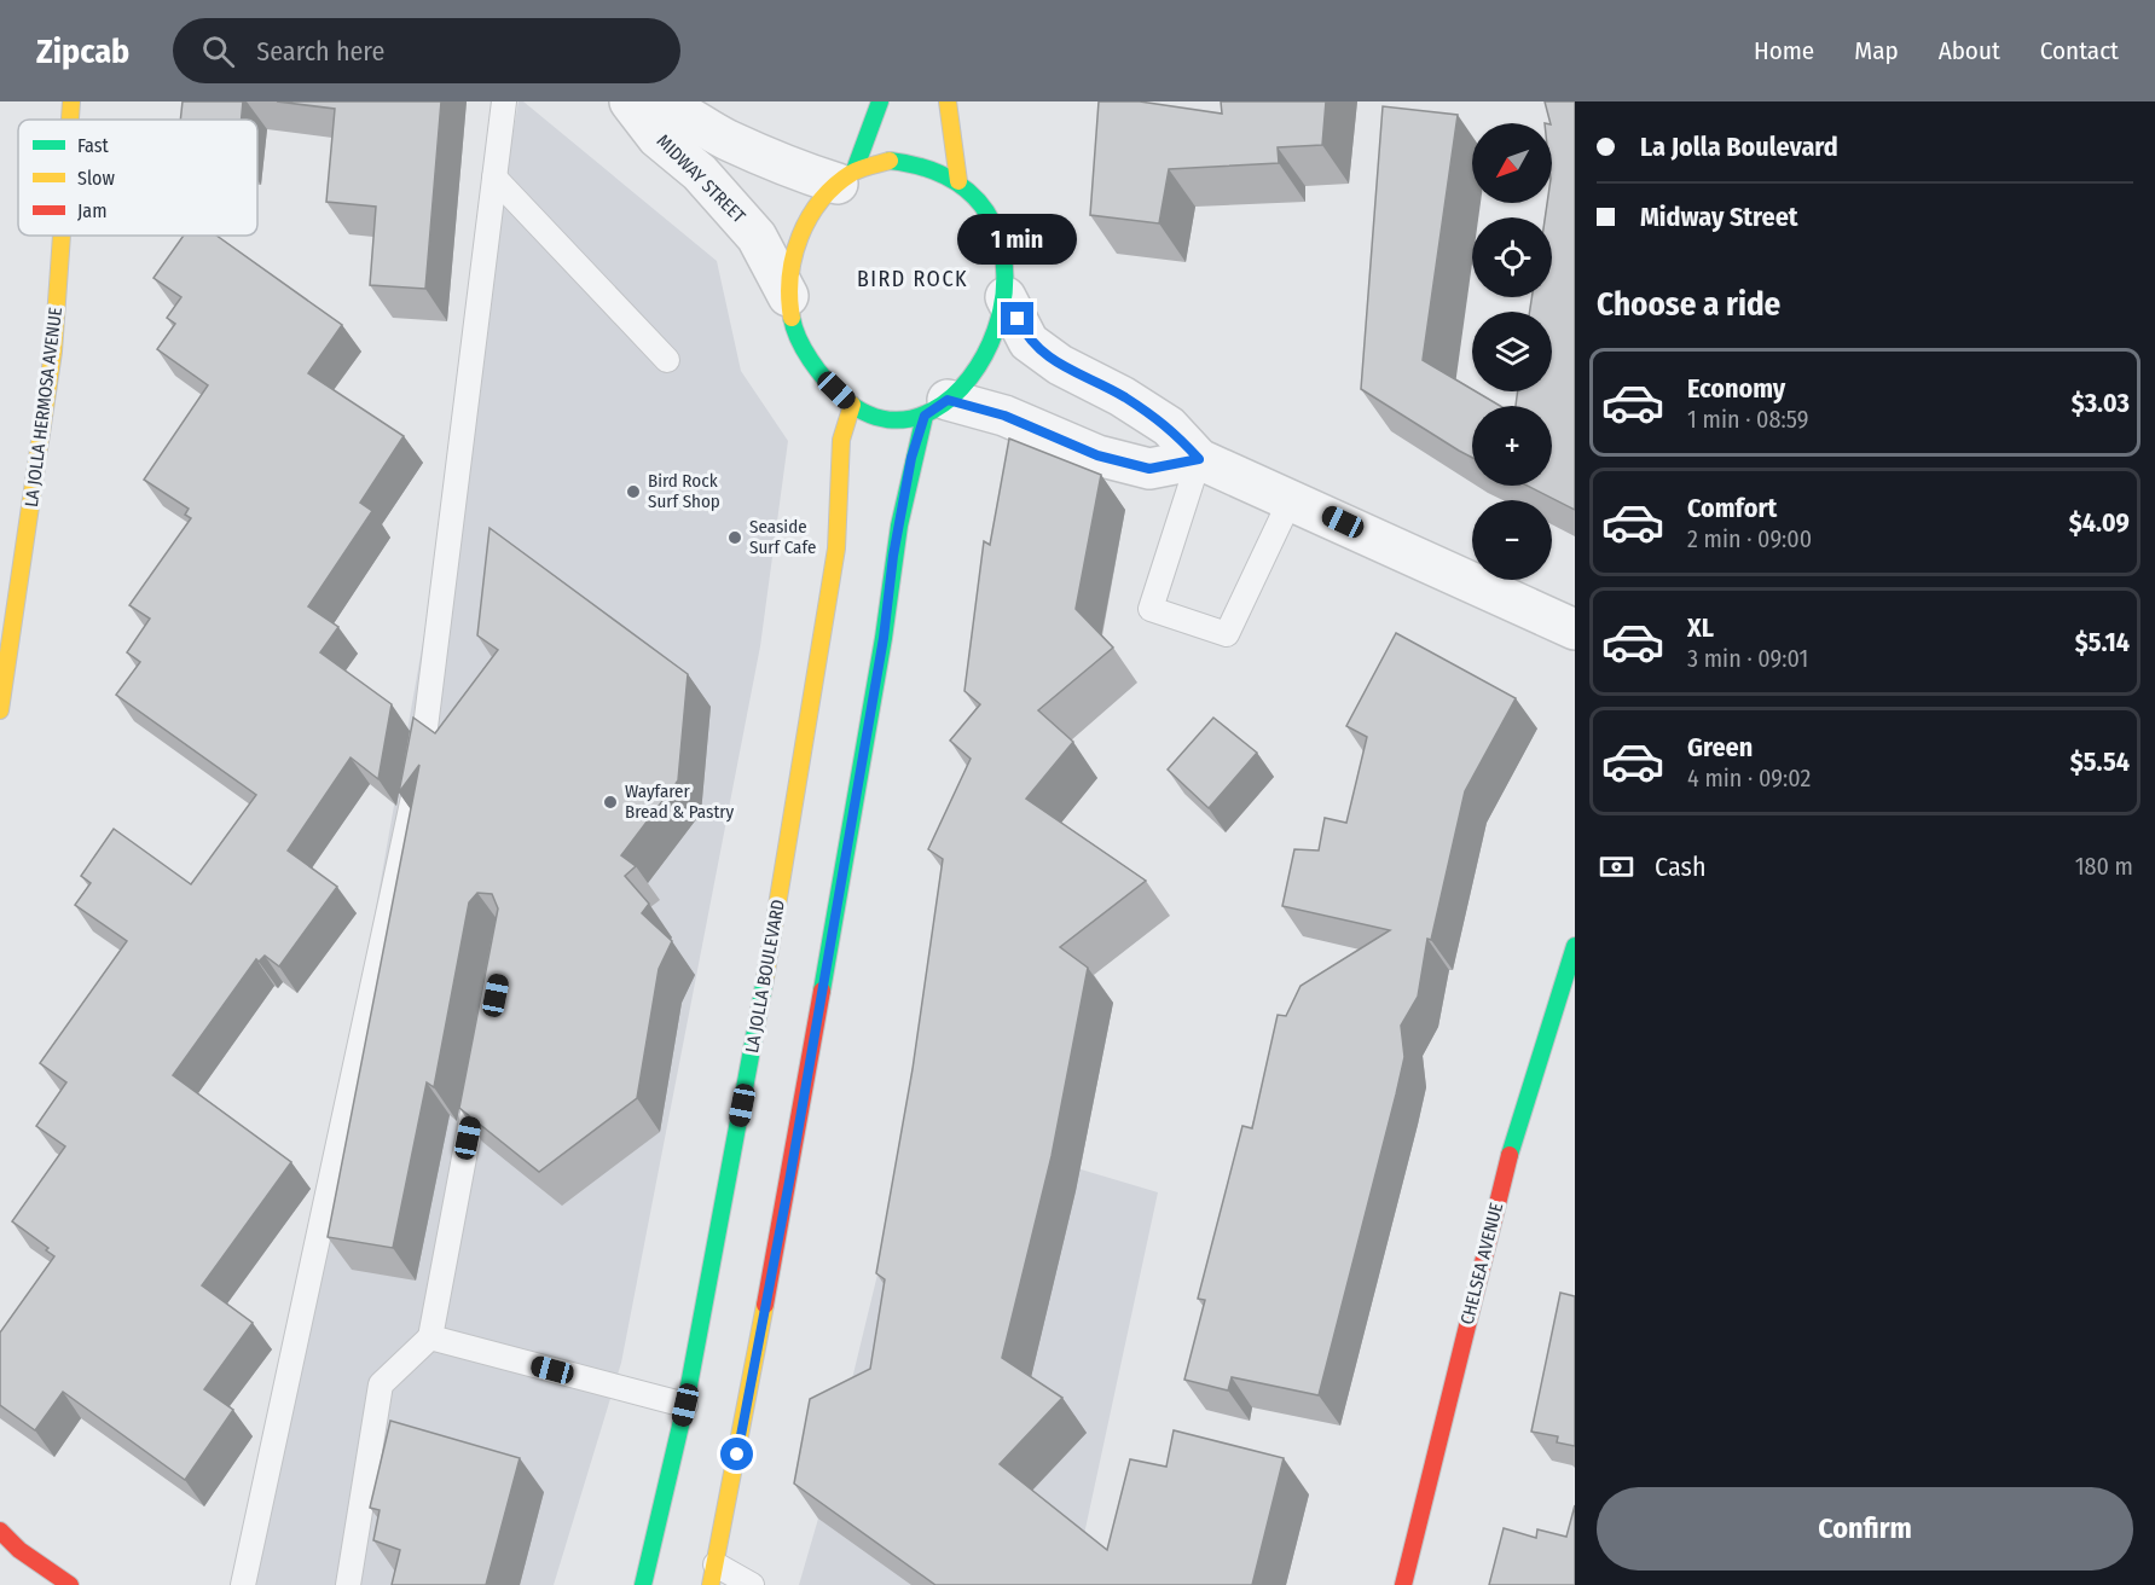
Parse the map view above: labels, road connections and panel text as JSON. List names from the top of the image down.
{
  "streets": {
    "main road": ["LA JOLLA HERMOSA AVENUE", "LA JOLLA BOULEVARD", "CHELSEA AVENUE"],
    "street": ["MIDWAY STREET"]
  },
  "crossings": [
    ["MIDWAY STREET", "LA JOLLA BOULEVARD"]
  ],
  "districts": ["BIRD ROCK"],
  "places": ["Bird Rock Surf Shop", "Seaside Surf Cafe", "Wayfarer Bread & Pastry"],
  "legend": ["Fast", "Slow", "Jam"],
  "north": "bottom left",
  "page": {
    "header": "Zipcab",
    "search": "Search here",
    "nav": [
      "Home",
      "Map",
      "About",
      "Contact"
    ],
    "banner": ["La Jolla Boulevard", "Midway Street"],
    "map_buttons": ["+", "−"],
    "bubble": "1 min",
    "heading": "Choose a ride",
    "list": [
      {
        "name": "Economy",
        "note": "1 min · 08:59",
        "value": "$3.03"
      },
      {
        "name": "Comfort",
        "note": "2 min · 09:00",
        "value": "$4.09"
      },
      {
        "name": "XL",
        "note": "3 min · 09:01",
        "value": "$5.14"
      },
      {
        "name": "Green",
        "note": "4 min · 09:02",
        "value": "$5.54"
      }
    ],
    "pay": ["Cash", "180 m"],
    "buttons": "Confirm"
  }
}
